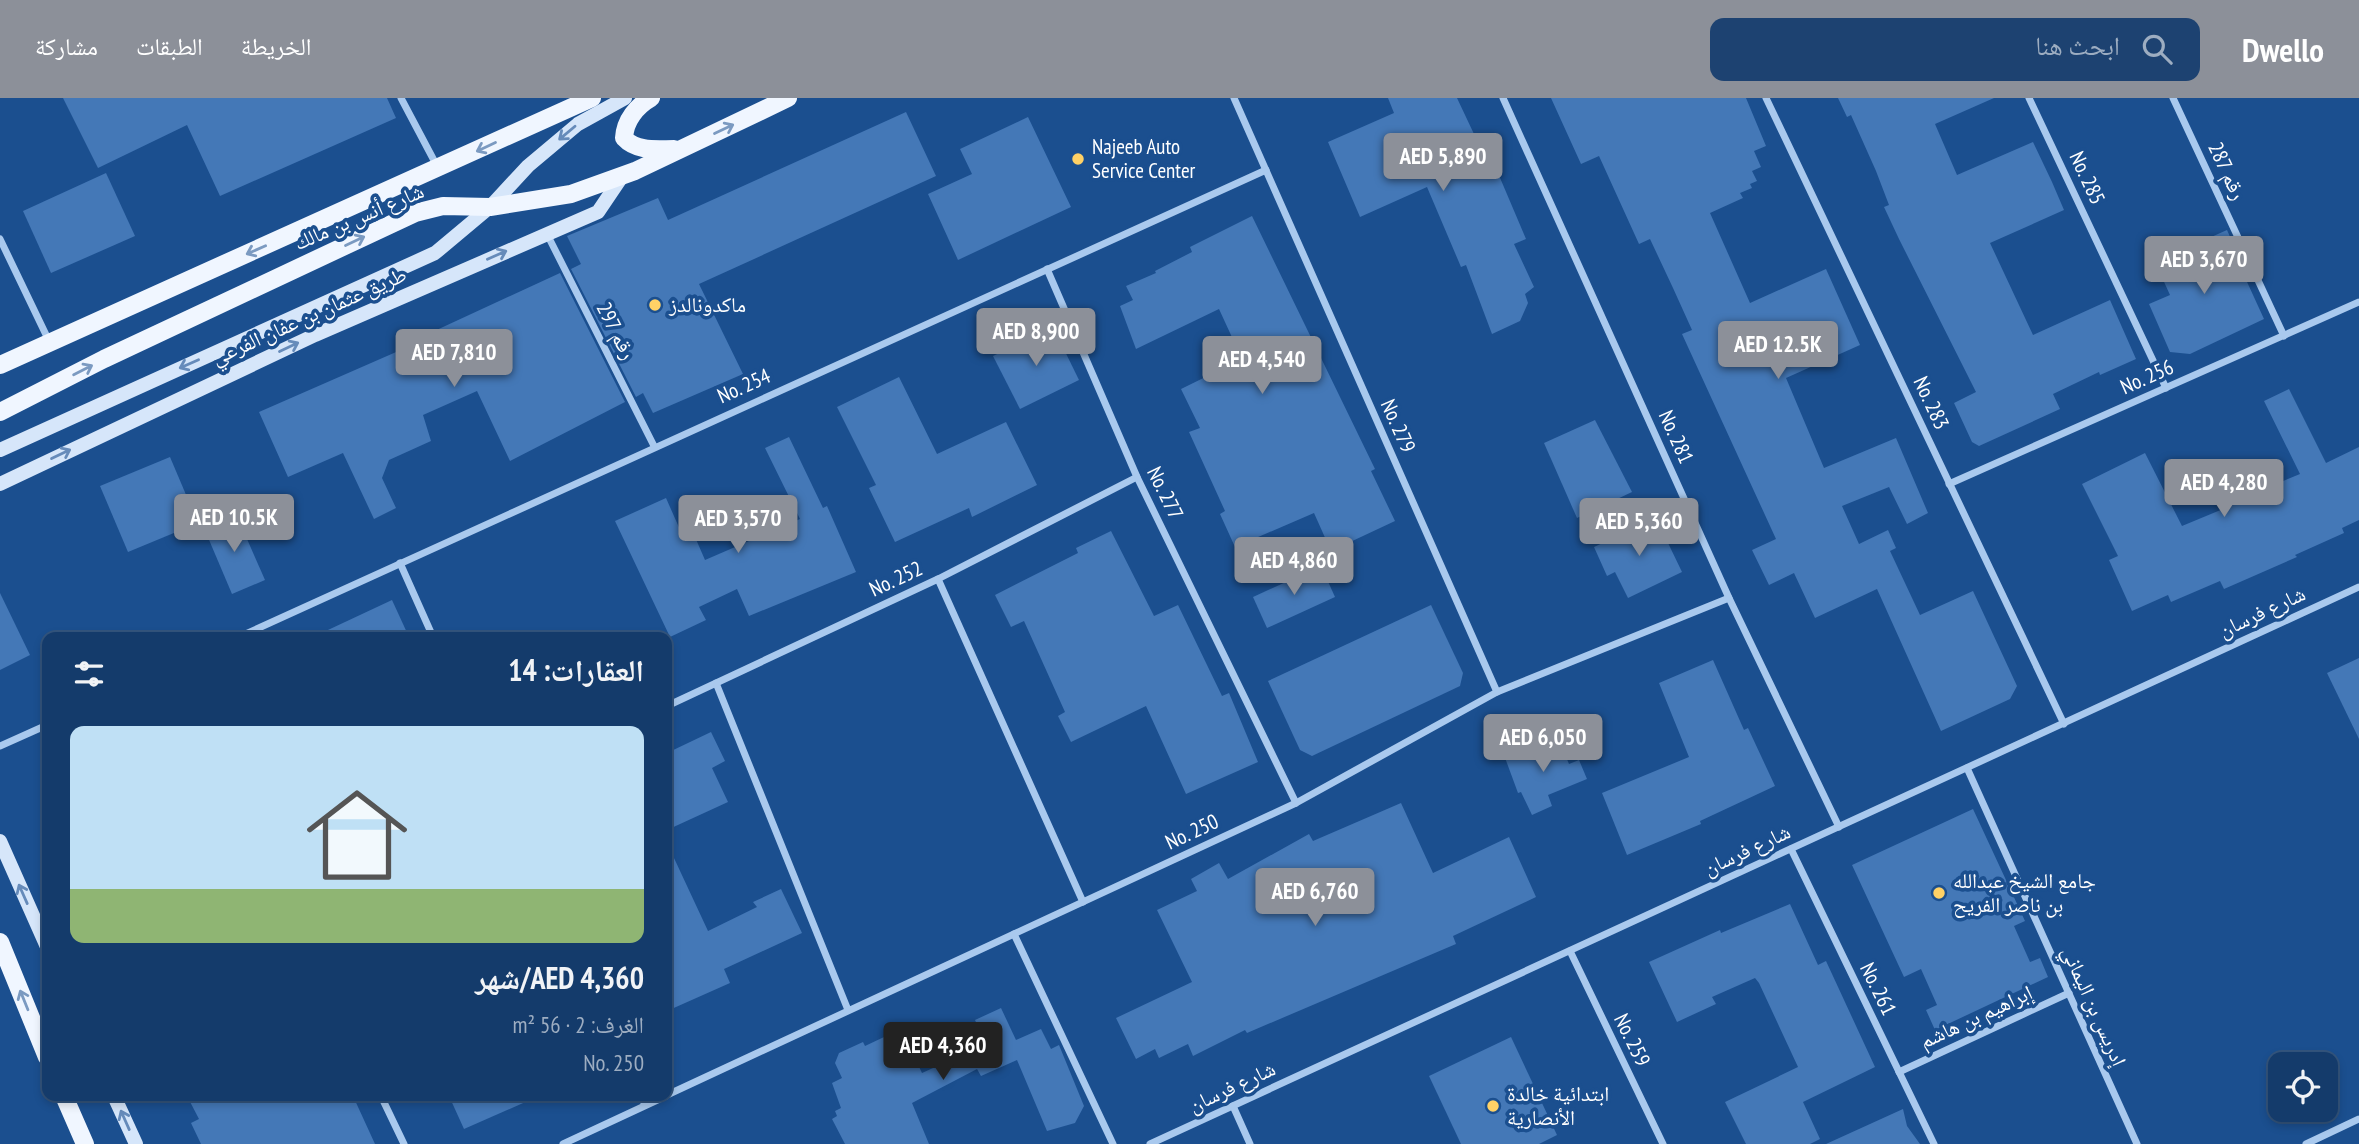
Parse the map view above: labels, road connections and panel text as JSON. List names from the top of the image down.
{
  "streets": {
    "main road": ["شارع أنس بن مالك", "طريق عثمان بن عفان الفرعي"],
    "street": [
      "رقم 287",
      "No. 285",
      "رقم 297",
      "No. 256",
      "No. 254",
      "No. 283",
      "No. 279",
      "No. 281",
      "No. 277",
      "No. 252",
      "شارع فرسان",
      "No. 250",
      "No. 261",
      "إدريس بن اليماني",
      "إبراهيم بن هاشم",
      "No. 259"
    ]
  },
  "crossings": [
    ["رقم 287", "No. 256"],
    ["No. 285", "No. 256"],
    ["شارع أنس بن مالك", "طريق عثمان بن عفان الفرعي"],
    ["طريق عثمان بن عفان الفرعي", "رقم 297"],
    ["رقم 297", "No. 254"],
    ["No. 256", "No. 283"],
    ["No. 254", "No. 279"],
    ["No. 254", "No. 277"],
    ["No. 283", "شارع فرسان"],
    ["No. 279", "No. 250"],
    ["No. 281", "شارع فرسان"],
    ["No. 281", "No. 250"],
    ["No. 277", "No. 252"],
    ["No. 277", "No. 250"],
    ["شارع فرسان", "No. 261"],
    ["شارع فرسان", "إدريس بن اليماني"],
    ["شارع فرسان", "No. 259"],
    ["No. 261", "إبراهيم بن هاشم"],
    ["إدريس بن اليماني", "إبراهيم بن هاشم"]
  ],
  "places": [
    "Najeeb Auto Service Center",
    "ماكدونالدز",
    "جامع الشيخ عبدالله بن ناصر الفريح",
    "ابتدائية خالدة الأنصارية"
  ],
  "page": {
    "header": "Dwello",
    "search": "ابحث هنا",
    "nav": ["الخريطة", "الطبقات", "مشاركة"],
    "price": [
      "AED 5,890",
      "AED 3,670",
      "AED 8,900",
      "AED 12.5K",
      "AED 7,810",
      "AED 4,540",
      "AED 4,280",
      "AED 10.5K",
      "AED 3,570",
      "AED 5,360",
      "AED 4,860",
      "AED 6,050",
      "AED 6,760",
      "AED 4,360"
    ],
    "heading": "العقارات: 14",
    "list": [
      {
        "name": "AED 4,360/شهر",
        "note": "الغرف: 2 · 56 m² · No. 250"
      }
    ]
  }
}
